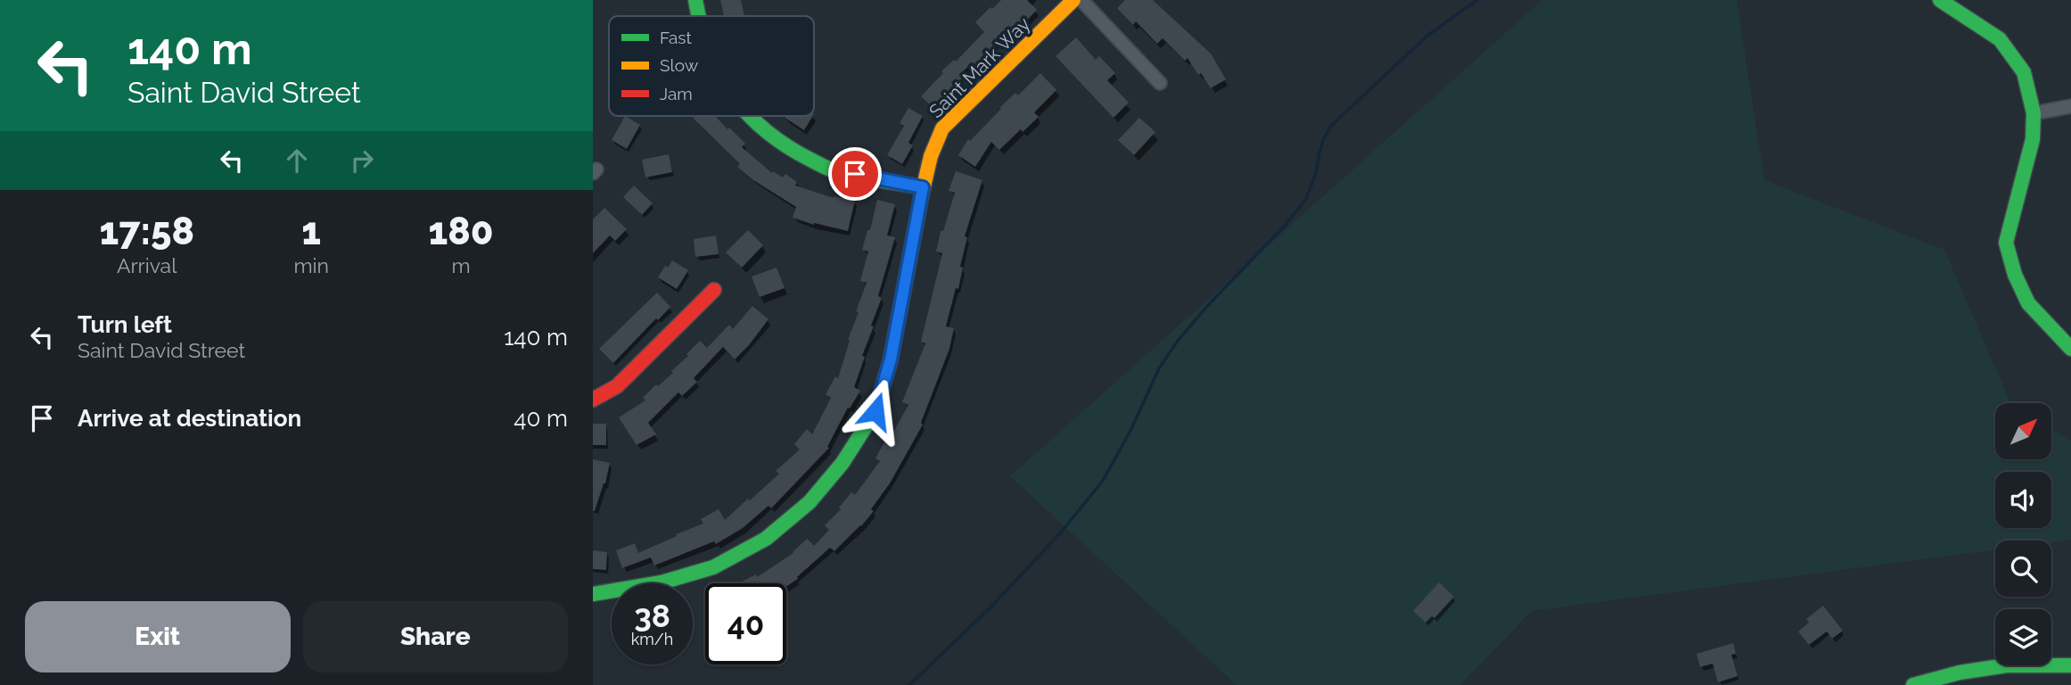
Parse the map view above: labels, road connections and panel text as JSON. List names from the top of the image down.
{
  "streets": {
    "street": ["Saint Mark Way"]
  },
  "legend": ["Fast", "Slow", "Jam"],
  "north": "top right",
  "page": {
    "turn": ["140 m", "Saint David Street"],
    "eta": [
      "17:58",
      "Arrival",
      "1",
      "min",
      "180",
      "m"
    ],
    "list": [
      {
        "name": "Turn left",
        "note": "Saint David Street",
        "value": "140 m"
      },
      {
        "name": "Arrive at destination",
        "value": "40 m"
      }
    ],
    "speed": "38 km/h",
    "limit": "40",
    "buttons": ["Exit", "Share"]
  }
}
